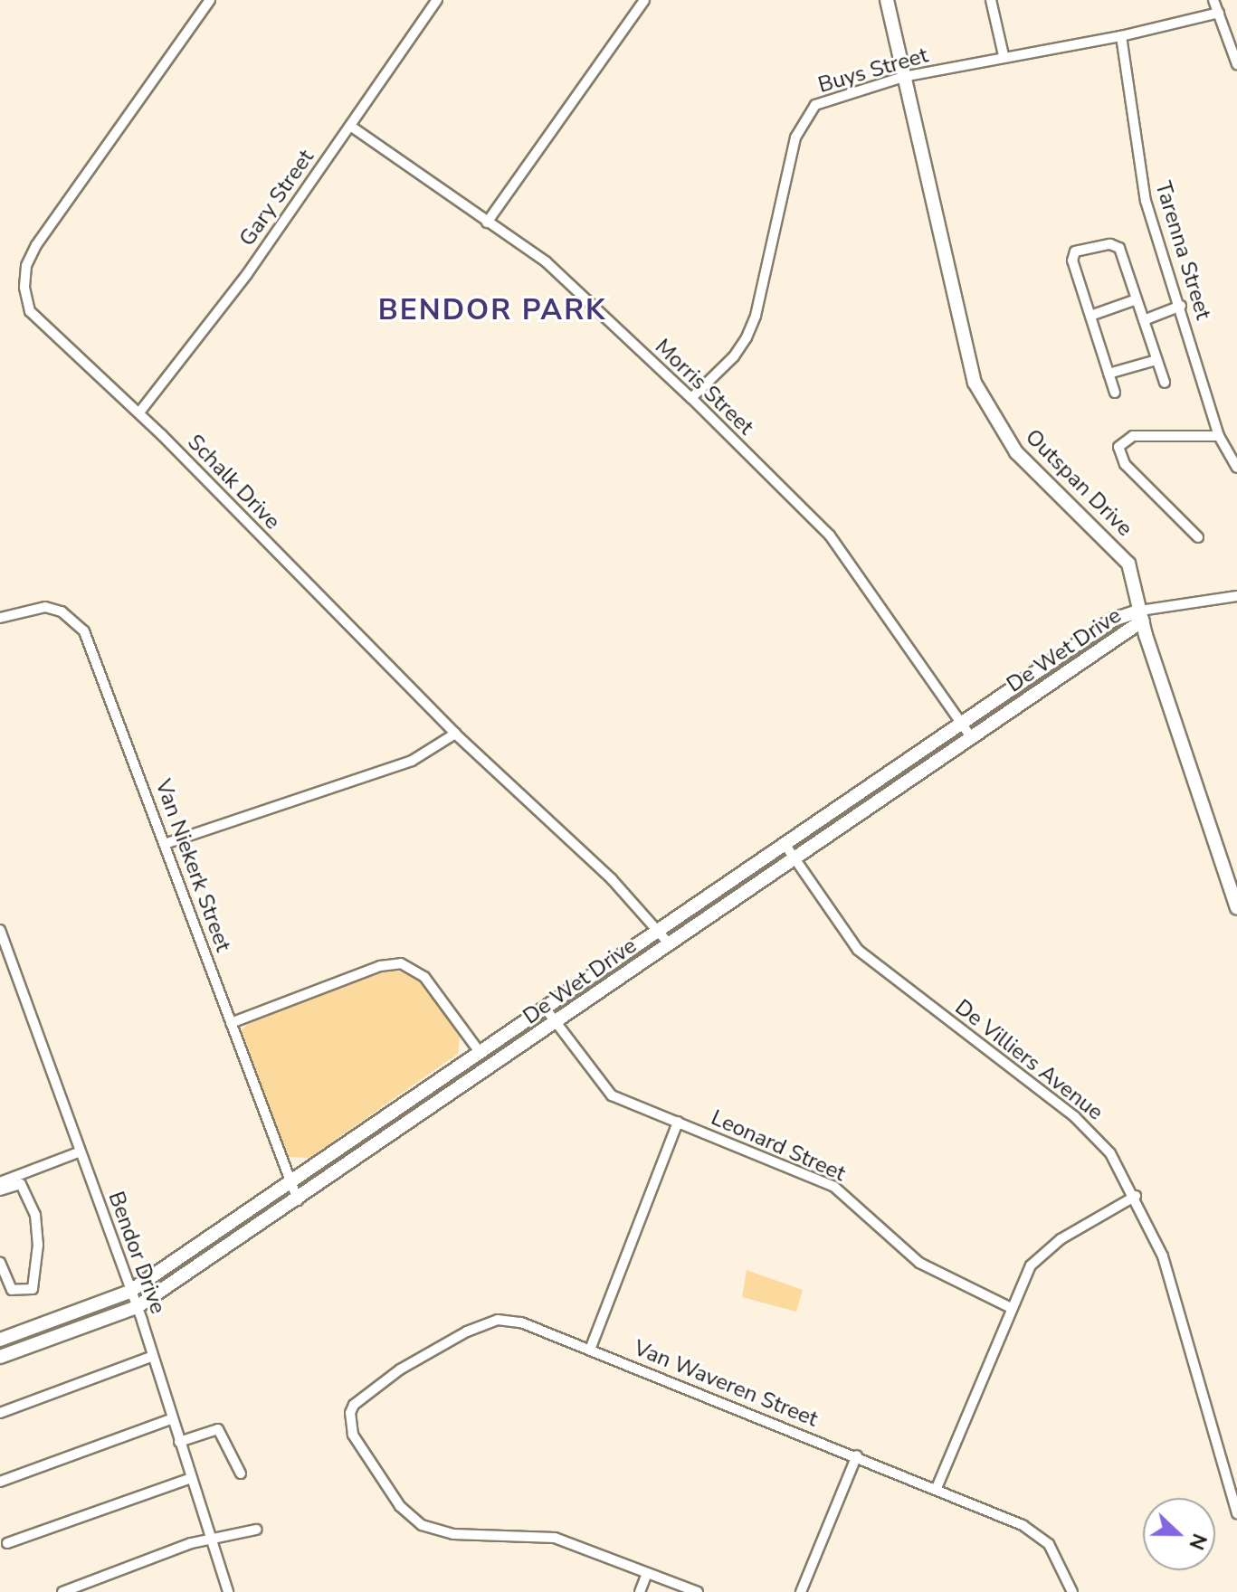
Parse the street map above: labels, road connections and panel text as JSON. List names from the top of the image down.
{
  "streets": {
    "street": [
      "Buys Street",
      "Gary Street",
      "Tarenna Street",
      "Morris Street",
      "Schalk Drive",
      "Outspan Drive",
      "De Wet Drive",
      "Van Niekerk Street",
      "De Villiers Avenue",
      "Leonard Street",
      "Bendor Drive",
      "Van Waveren Street"
    ]
  },
  "crossings": [
    ["Buys Street", "Tarenna Street"],
    ["Buys Street", "Morris Street"],
    ["Buys Street", "Outspan Drive"],
    ["Gary Street", "Morris Street"],
    ["Gary Street", "Schalk Drive"],
    ["Morris Street", "De Wet Drive"],
    ["Schalk Drive", "De Wet Drive"],
    ["Outspan Drive", "De Wet Drive"],
    ["De Wet Drive", "Van Niekerk Street"],
    ["De Wet Drive", "De Villiers Avenue"],
    ["De Wet Drive", "Leonard Street"],
    ["De Wet Drive", "Bendor Drive"]
  ],
  "districts": ["BENDOR PARK"],
  "north": "right"
}
